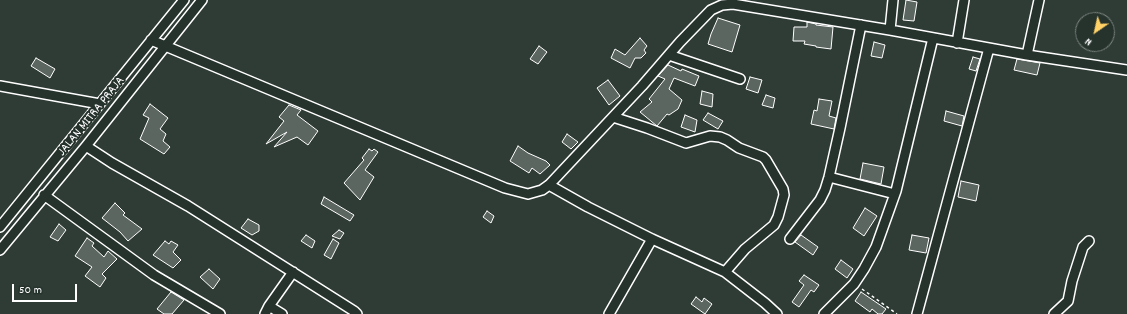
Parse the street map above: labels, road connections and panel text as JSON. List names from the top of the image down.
{
  "streets": {
    "street": ["JALAN MITRA PRAJA"]
  },
  "scale_bar": "50 m",
  "north": "bottom left"
}
